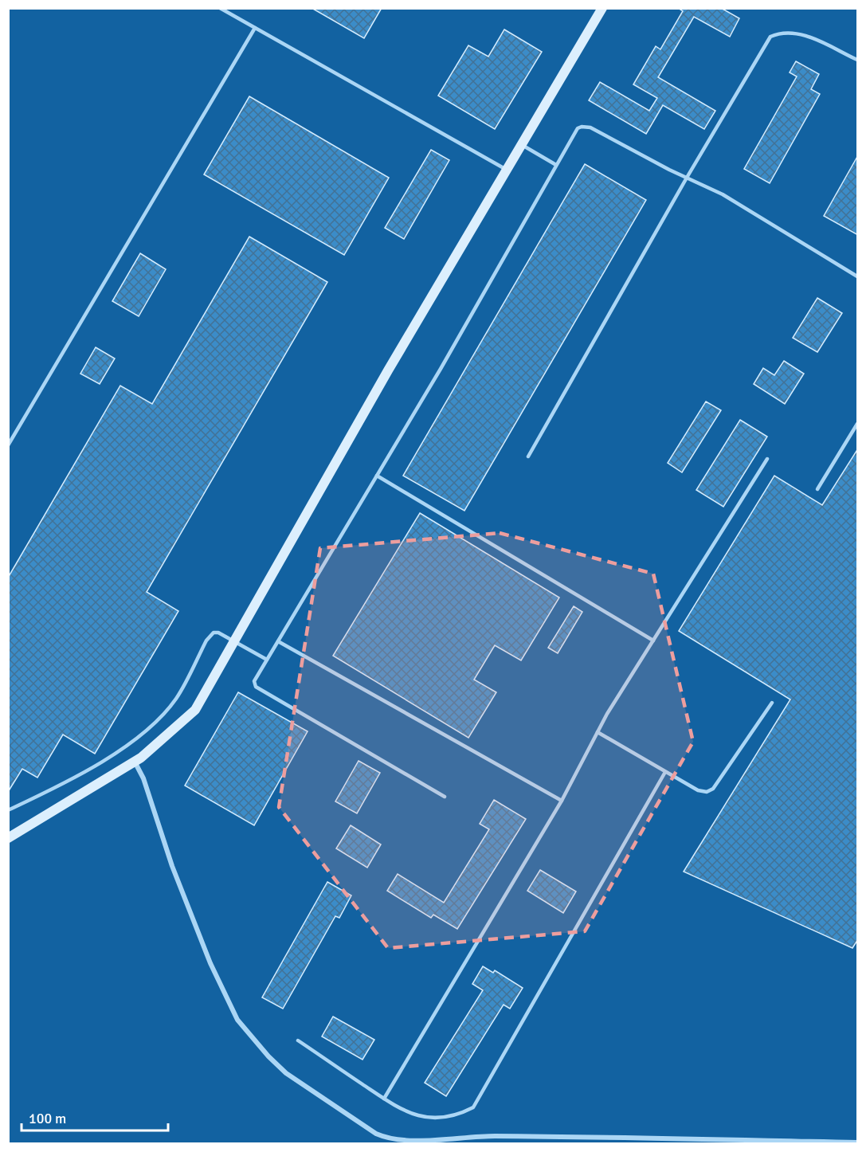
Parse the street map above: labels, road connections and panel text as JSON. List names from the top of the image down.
{
  "scale_bar": "100 m"
}
